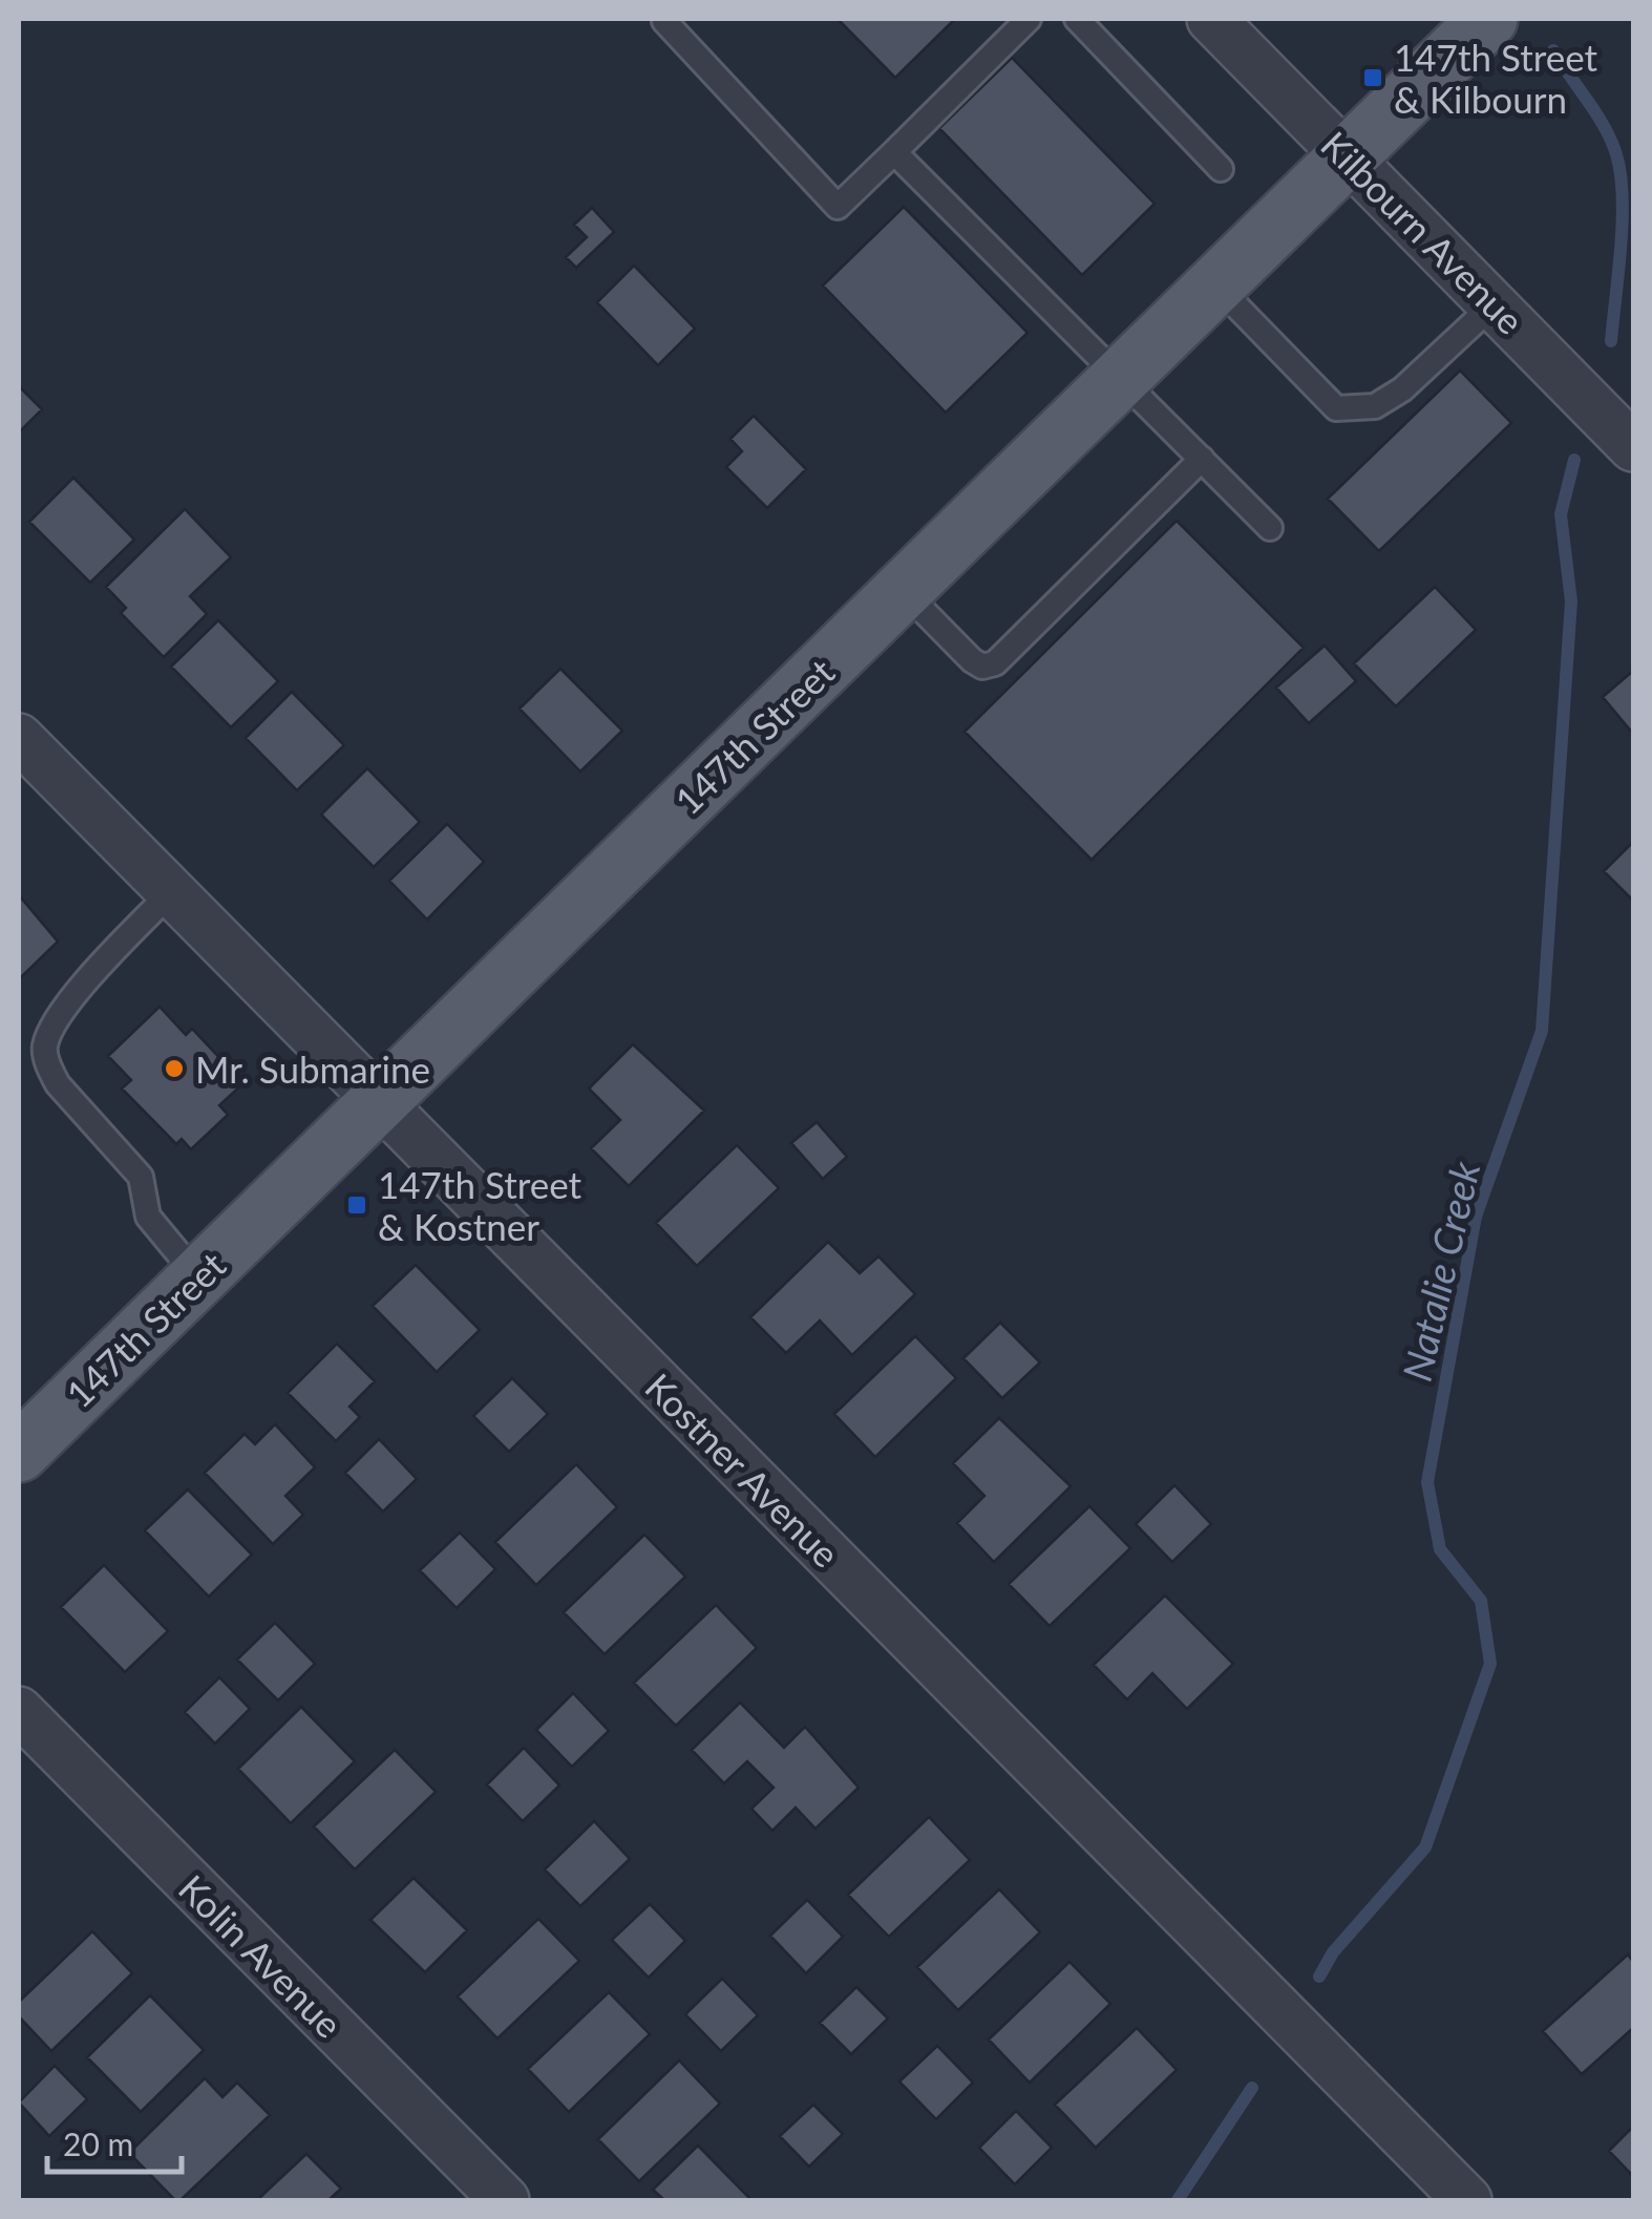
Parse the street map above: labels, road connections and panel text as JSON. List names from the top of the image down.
{
  "streets": {
    "main road": ["147th Street"],
    "street": ["Kilbourn Avenue", "Kostner Avenue", "Kolin Avenue"]
  },
  "crossings": [
    ["Kilbourn Avenue", "147th Street"],
    ["147th Street", "Kostner Avenue"]
  ],
  "water": ["Natalie Creek"],
  "places": {
    "transit": ["147th Street & Kilbourn", "147th Street & Kostner"],
    "other": ["Mr. Submarine"]
  },
  "scale_bar": "20 m"
}
